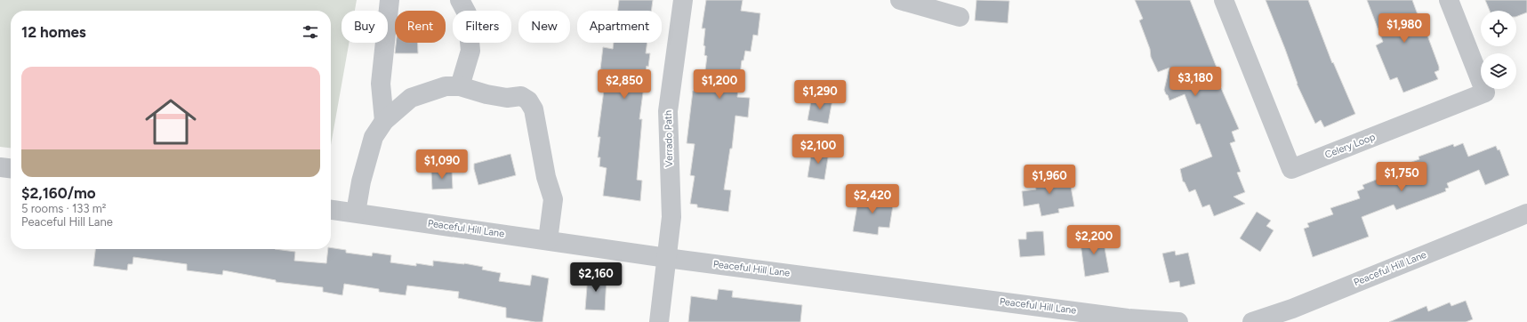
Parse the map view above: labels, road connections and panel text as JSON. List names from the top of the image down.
{
  "streets": {
    "street": ["Verrado Path", "Celery Loop", "Peaceful Hill Lane"]
  },
  "crossings": [
    ["Verrado Path", "Peaceful Hill Lane"]
  ],
  "page": {
    "chip": [
      "Buy",
      "Rent",
      "Filters",
      "New",
      "Apartment"
    ],
    "heading": "12 homes",
    "price": [
      "$1,980",
      "$3,180",
      "$2,850",
      "$1,200",
      "$1,290",
      "$2,100",
      "$1,090",
      "$1,750",
      "$1,960",
      "$2,420",
      "$2,200",
      "$2,160"
    ],
    "list": [
      {
        "name": "$2,160/mo",
        "note": "5 rooms · 133 m² · Peaceful Hill Lane"
      }
    ]
  }
}
